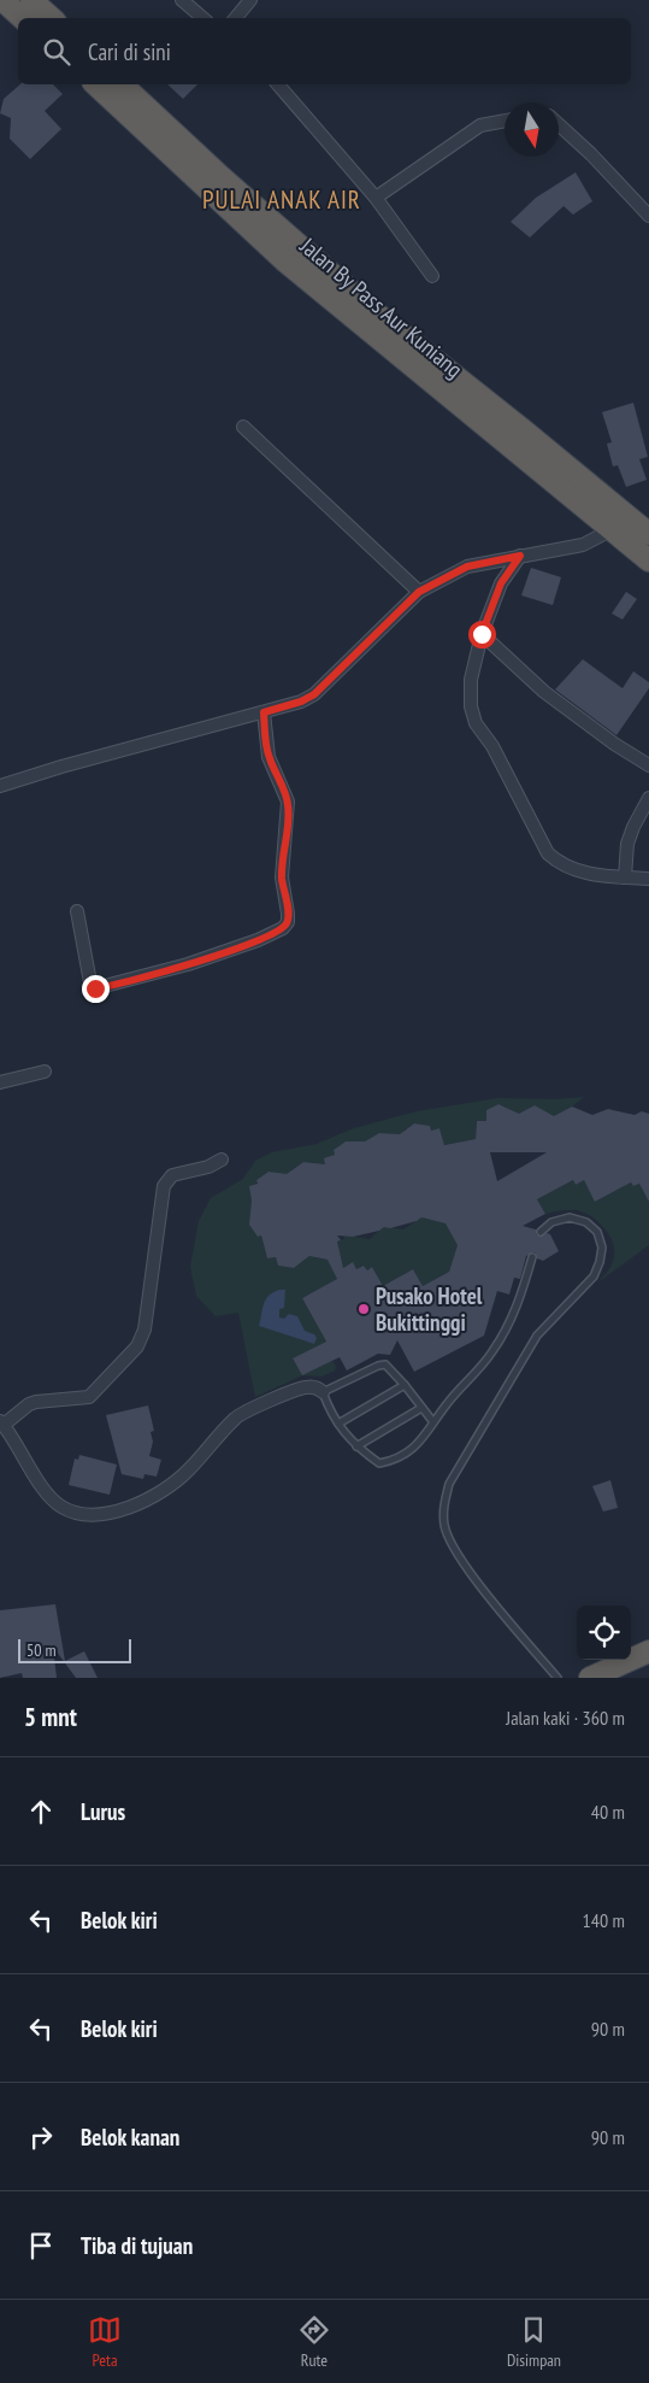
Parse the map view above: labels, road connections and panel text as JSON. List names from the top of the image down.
{
  "streets": {
    "highway": ["Jalan By Pass Aur Kuniang"]
  },
  "districts": ["PULAI ANAK AIR"],
  "places": ["Pusako Hotel Bukittinggi"],
  "scale_bar": "50 m",
  "north": "bottom",
  "page": {
    "search": "Cari di sini",
    "scale": "50 m",
    "heading": ["5 mnt", "Jalan kaki · 360 m"],
    "list": [
      ["Lurus", "40 m"],
      ["Belok kiri", "140 m"],
      ["Belok kiri", "90 m"],
      ["Belok kanan", "90 m"],
      "Tiba di tujuan"
    ],
    "nav": ["Peta", "Rute", "Disimpan"]
  }
}
